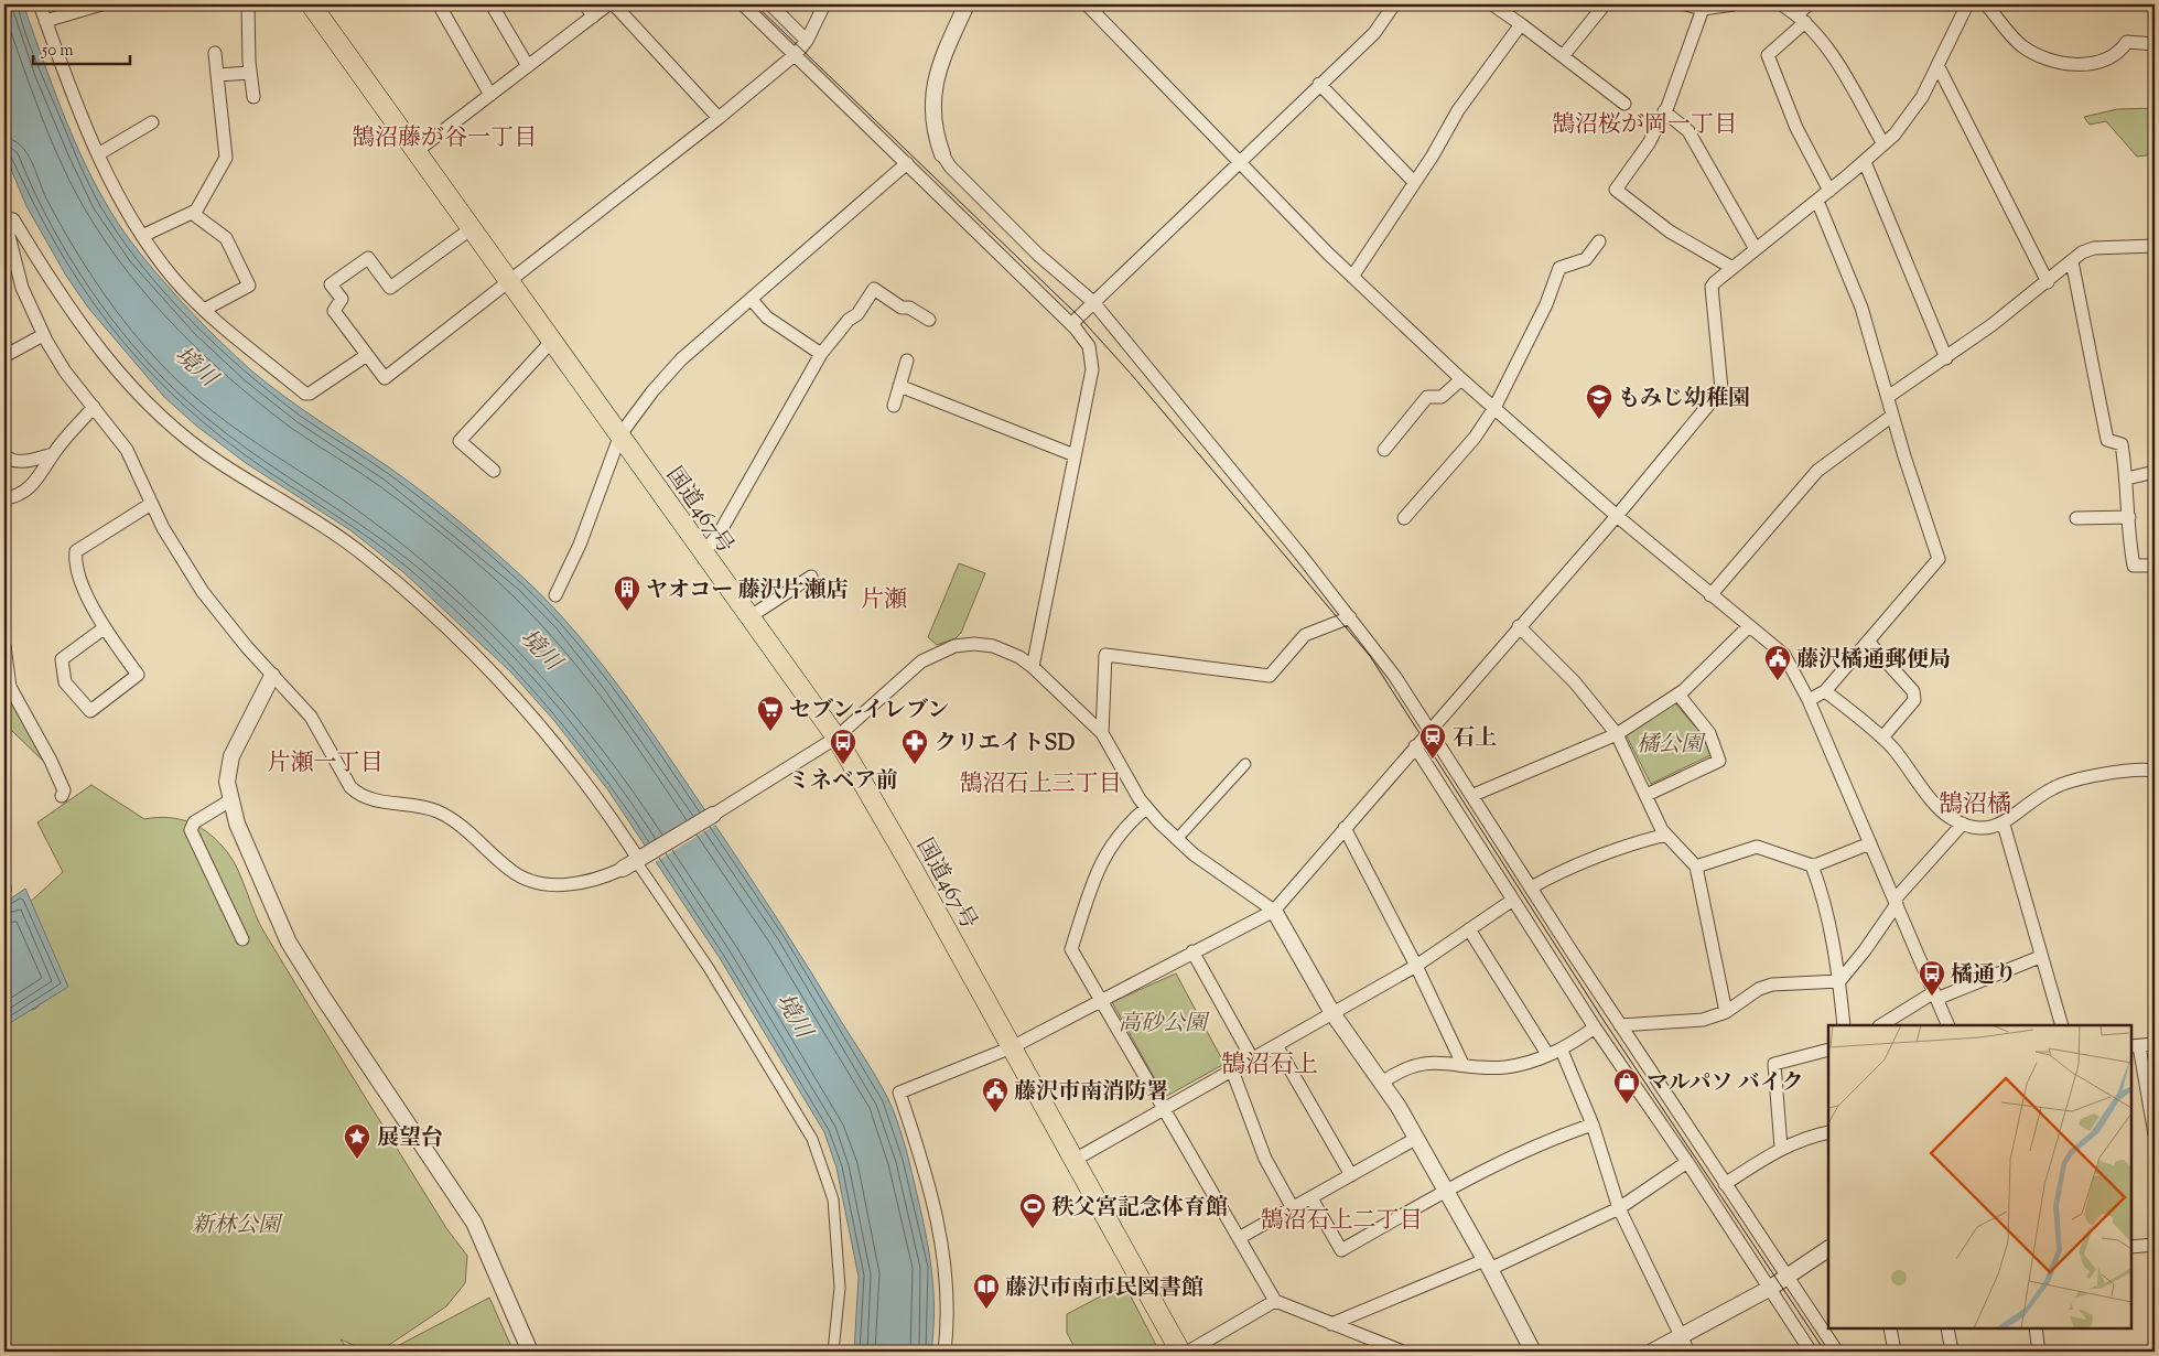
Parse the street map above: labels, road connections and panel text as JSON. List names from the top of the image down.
{
  "streets": {
    "highway": ["国道467号"]
  },
  "districts": [
    "鵠沼桜が岡一丁目",
    "鵠沼藤が谷一丁目",
    "片瀬",
    "片瀬一丁目",
    "鵠沼石上三丁目",
    "鵠沼橘",
    "鵠沼石上",
    "鵠沼石上二丁目"
  ],
  "water": ["境川"],
  "parks": ["橘公園", "高砂公園", "新林公園"],
  "places": {
    "school or university": ["もみじ幼稚園"],
    "building": ["ヤオコー 藤沢片瀬店"],
    "public building": ["藤沢橘通郵便局", "藤沢市南消防署"],
    "supermarket": ["セブン-イレブン"],
    "station": ["石上"],
    "bus stop": ["ミネベア前", "橘通り"],
    "pharmacy": ["クリエイトSD"],
    "shop": ["マルパソ バイク"],
    "place": ["展望台"],
    "sports": ["秩父宮記念体育館"],
    "library": ["藤沢市南市民図書館"]
  },
  "scale_bar": "50 m"
}
